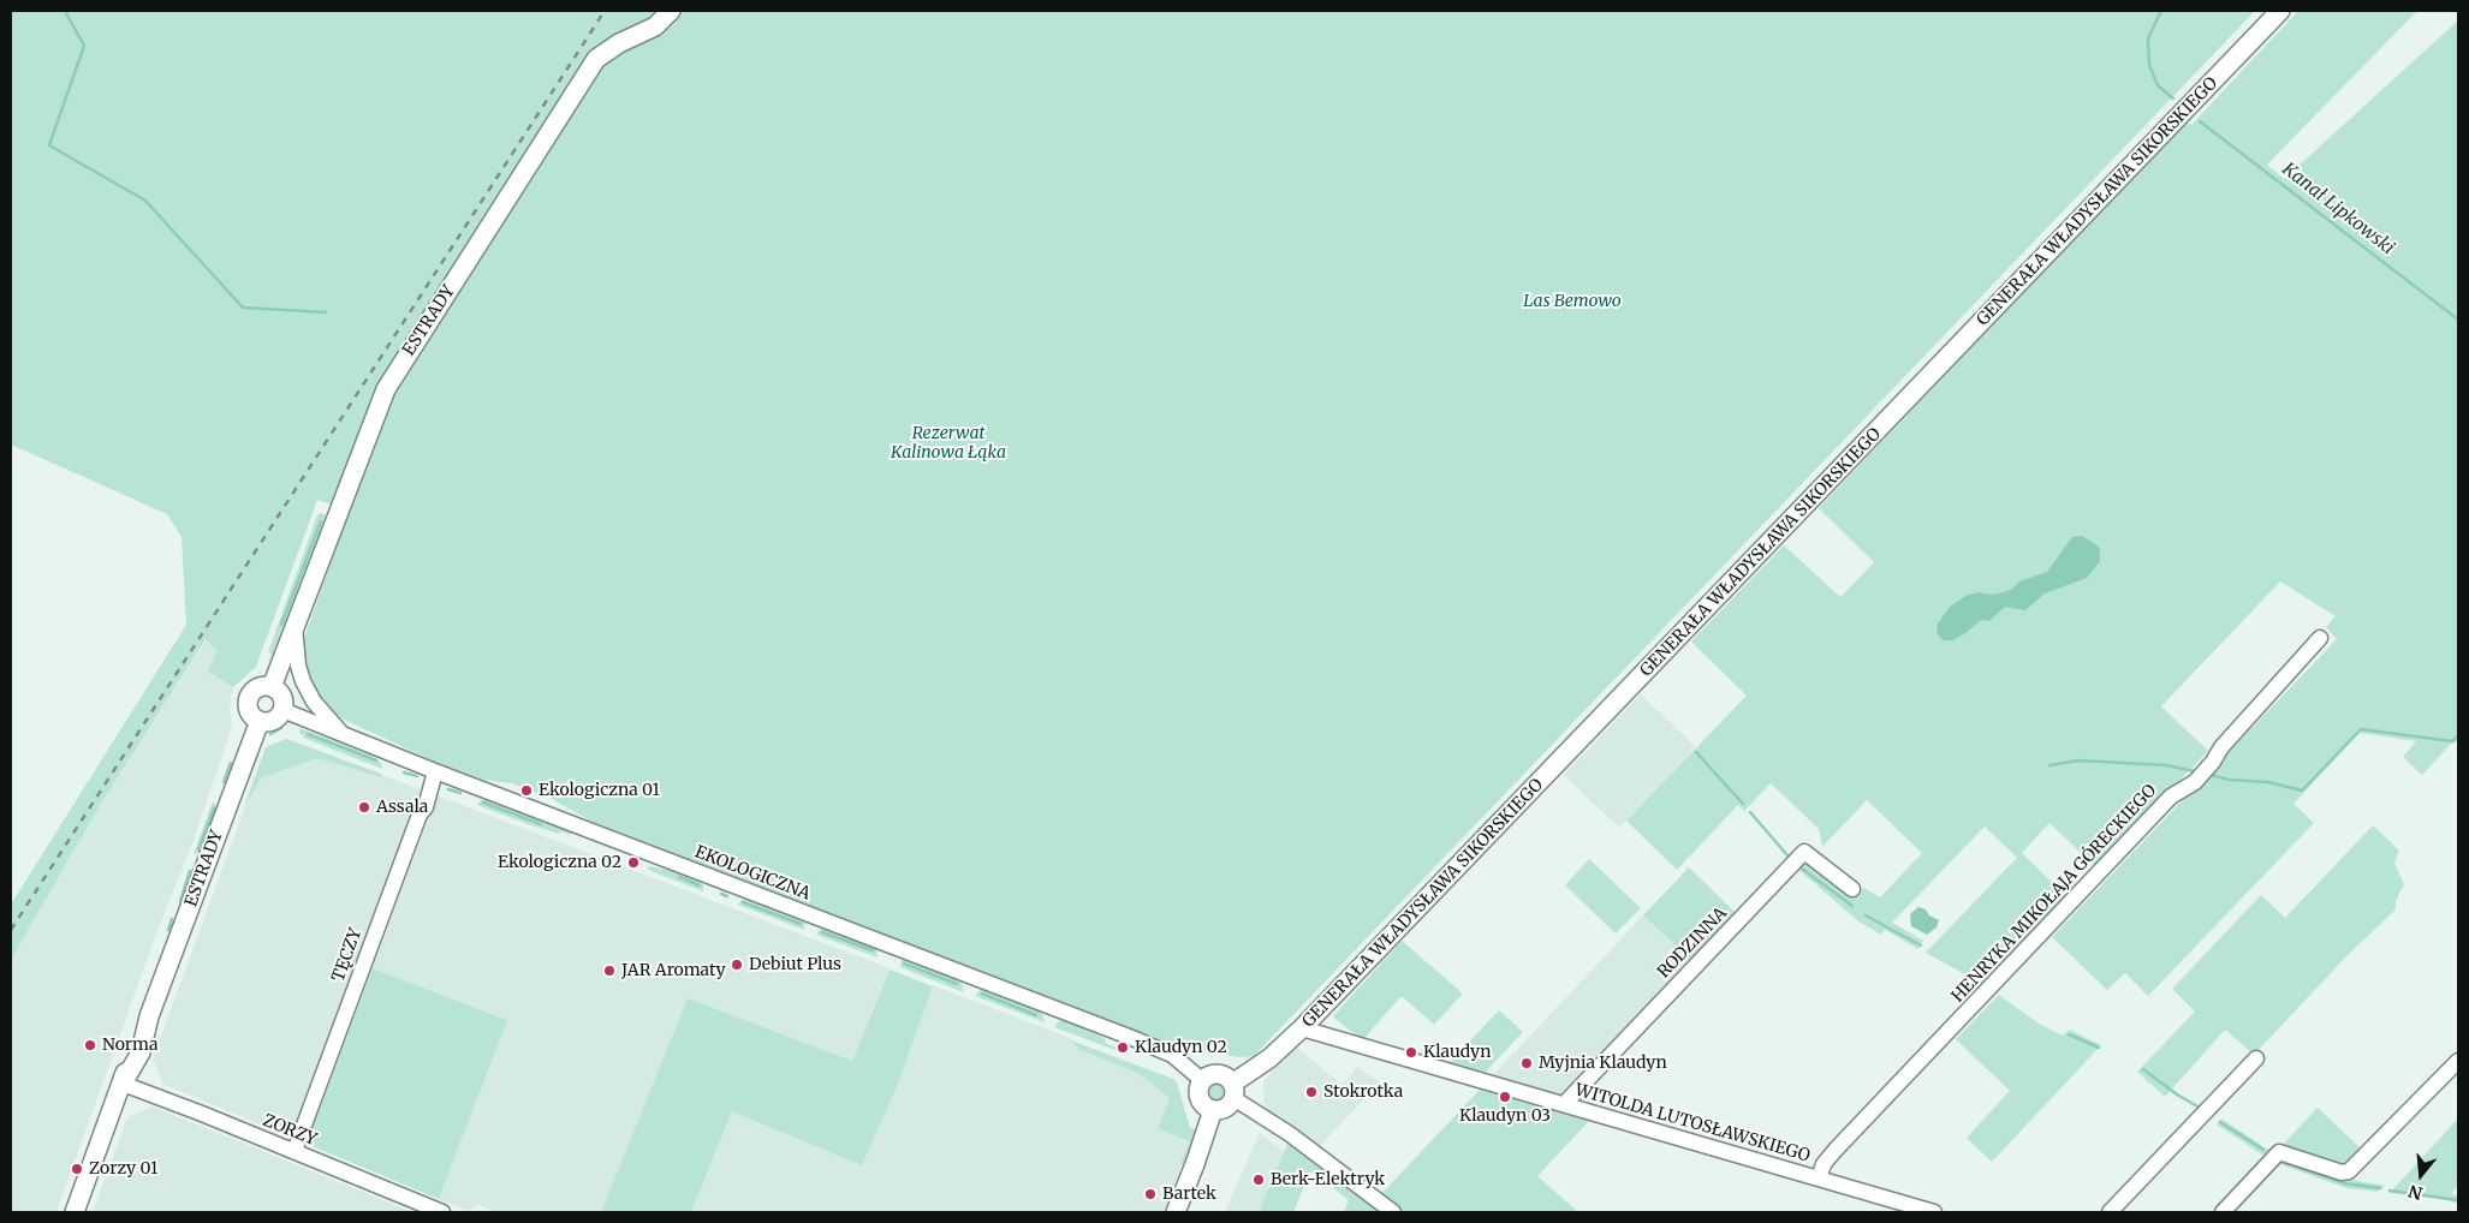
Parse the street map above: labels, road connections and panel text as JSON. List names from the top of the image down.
{
  "streets": {
    "main road": ["GENERAŁA WŁADYSŁAWA SIKORSKIEGO", "ESTRADY"],
    "street": [
      "EKOLOGICZNA",
      "HENRYKA MIKOŁAJA GÓRECKIEGO",
      "RODZINNA",
      "TĘCZY",
      "WITOLDA LUTOSŁAWSKIEGO",
      "ZORZY"
    ]
  },
  "crossings": [
    ["GENERAŁA WŁADYSŁAWA SIKORSKIEGO", "EKOLOGICZNA"],
    ["GENERAŁA WŁADYSŁAWA SIKORSKIEGO", "WITOLDA LUTOSŁAWSKIEGO"],
    ["ESTRADY", "EKOLOGICZNA"],
    ["ESTRADY", "ZORZY"],
    ["EKOLOGICZNA", "TĘCZY"],
    ["HENRYKA MIKOŁAJA GÓRECKIEGO", "WITOLDA LUTOSŁAWSKIEGO"],
    ["RODZINNA", "WITOLDA LUTOSŁAWSKIEGO"],
    ["TĘCZY", "ZORZY"]
  ],
  "water": ["Kanał Lipkowski"],
  "parks": ["Las Bemowo", "Rezerwat Kalinowa Łąka"],
  "places": [
    "Ekologiczna 01",
    "Assala",
    "Ekologiczna 02",
    "Debiut Plus",
    "JAR Aromaty",
    "Norma",
    "Klaudyn 02",
    "Klaudyn",
    "Myjnia Klaudyn",
    "Stokrotka",
    "Klaudyn 03",
    "Zorzy 01",
    "Berk-Elektryk",
    "Bartek"
  ],
  "north": "bottom"
}
